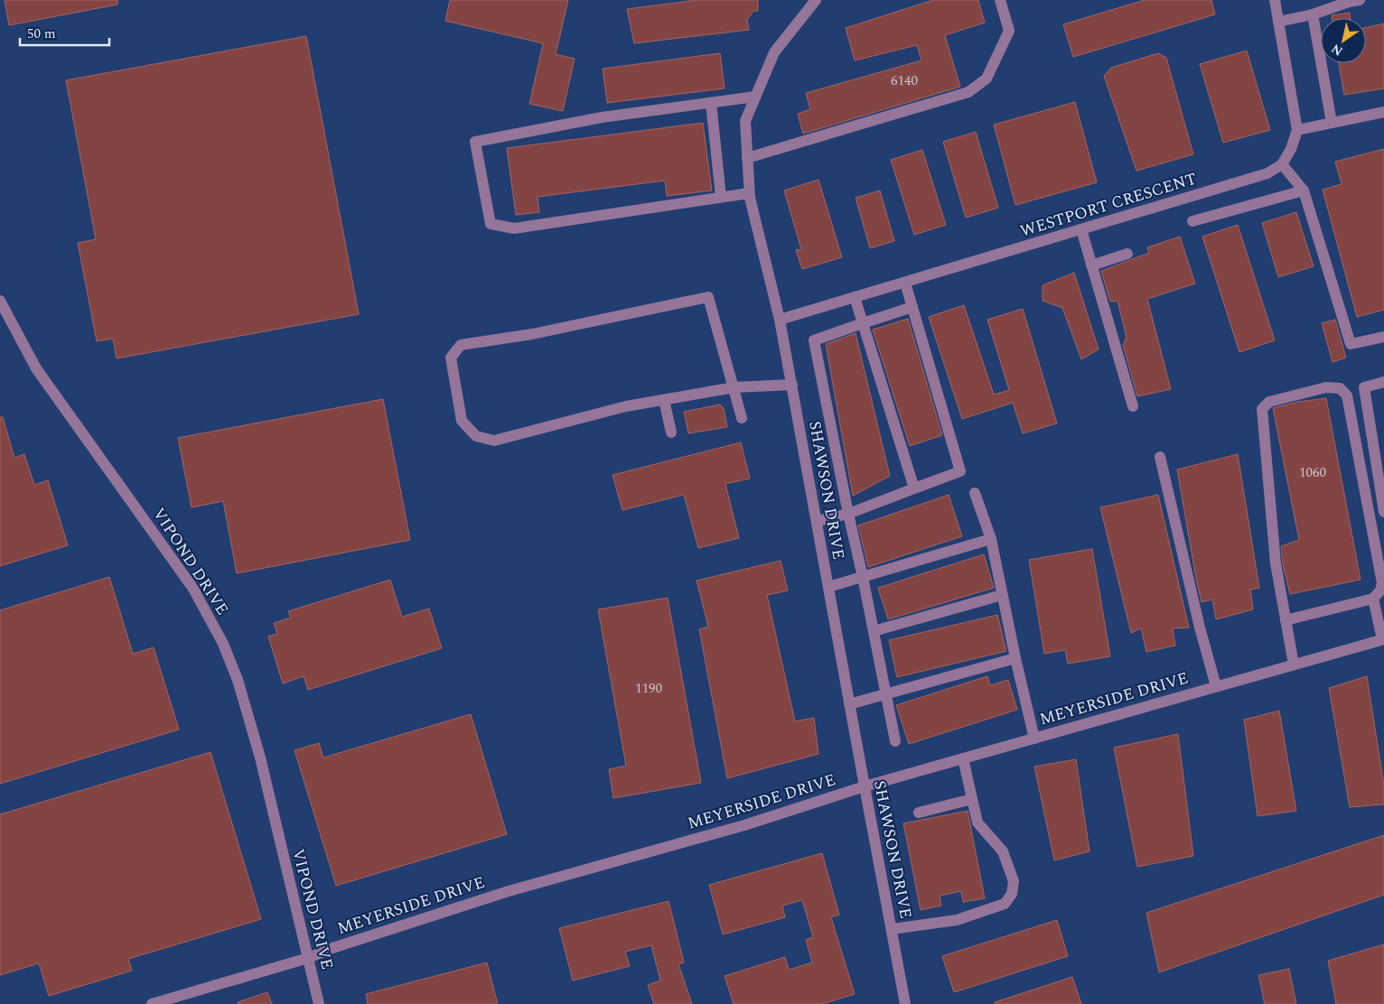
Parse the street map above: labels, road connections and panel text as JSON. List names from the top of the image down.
{
  "streets": {
    "street": [
      "WESTPORT CRESCENT",
      "SHAWSON DRIVE",
      "VIPOND DRIVE",
      "MEYERSIDE DRIVE"
    ]
  },
  "crossings": [
    ["WESTPORT CRESCENT", "SHAWSON DRIVE"],
    ["SHAWSON DRIVE", "MEYERSIDE DRIVE"],
    ["VIPOND DRIVE", "MEYERSIDE DRIVE"]
  ],
  "house_numbers": ["6140", "1060", "1190"],
  "scale_bar": "50 m",
  "north": "bottom left"
}
